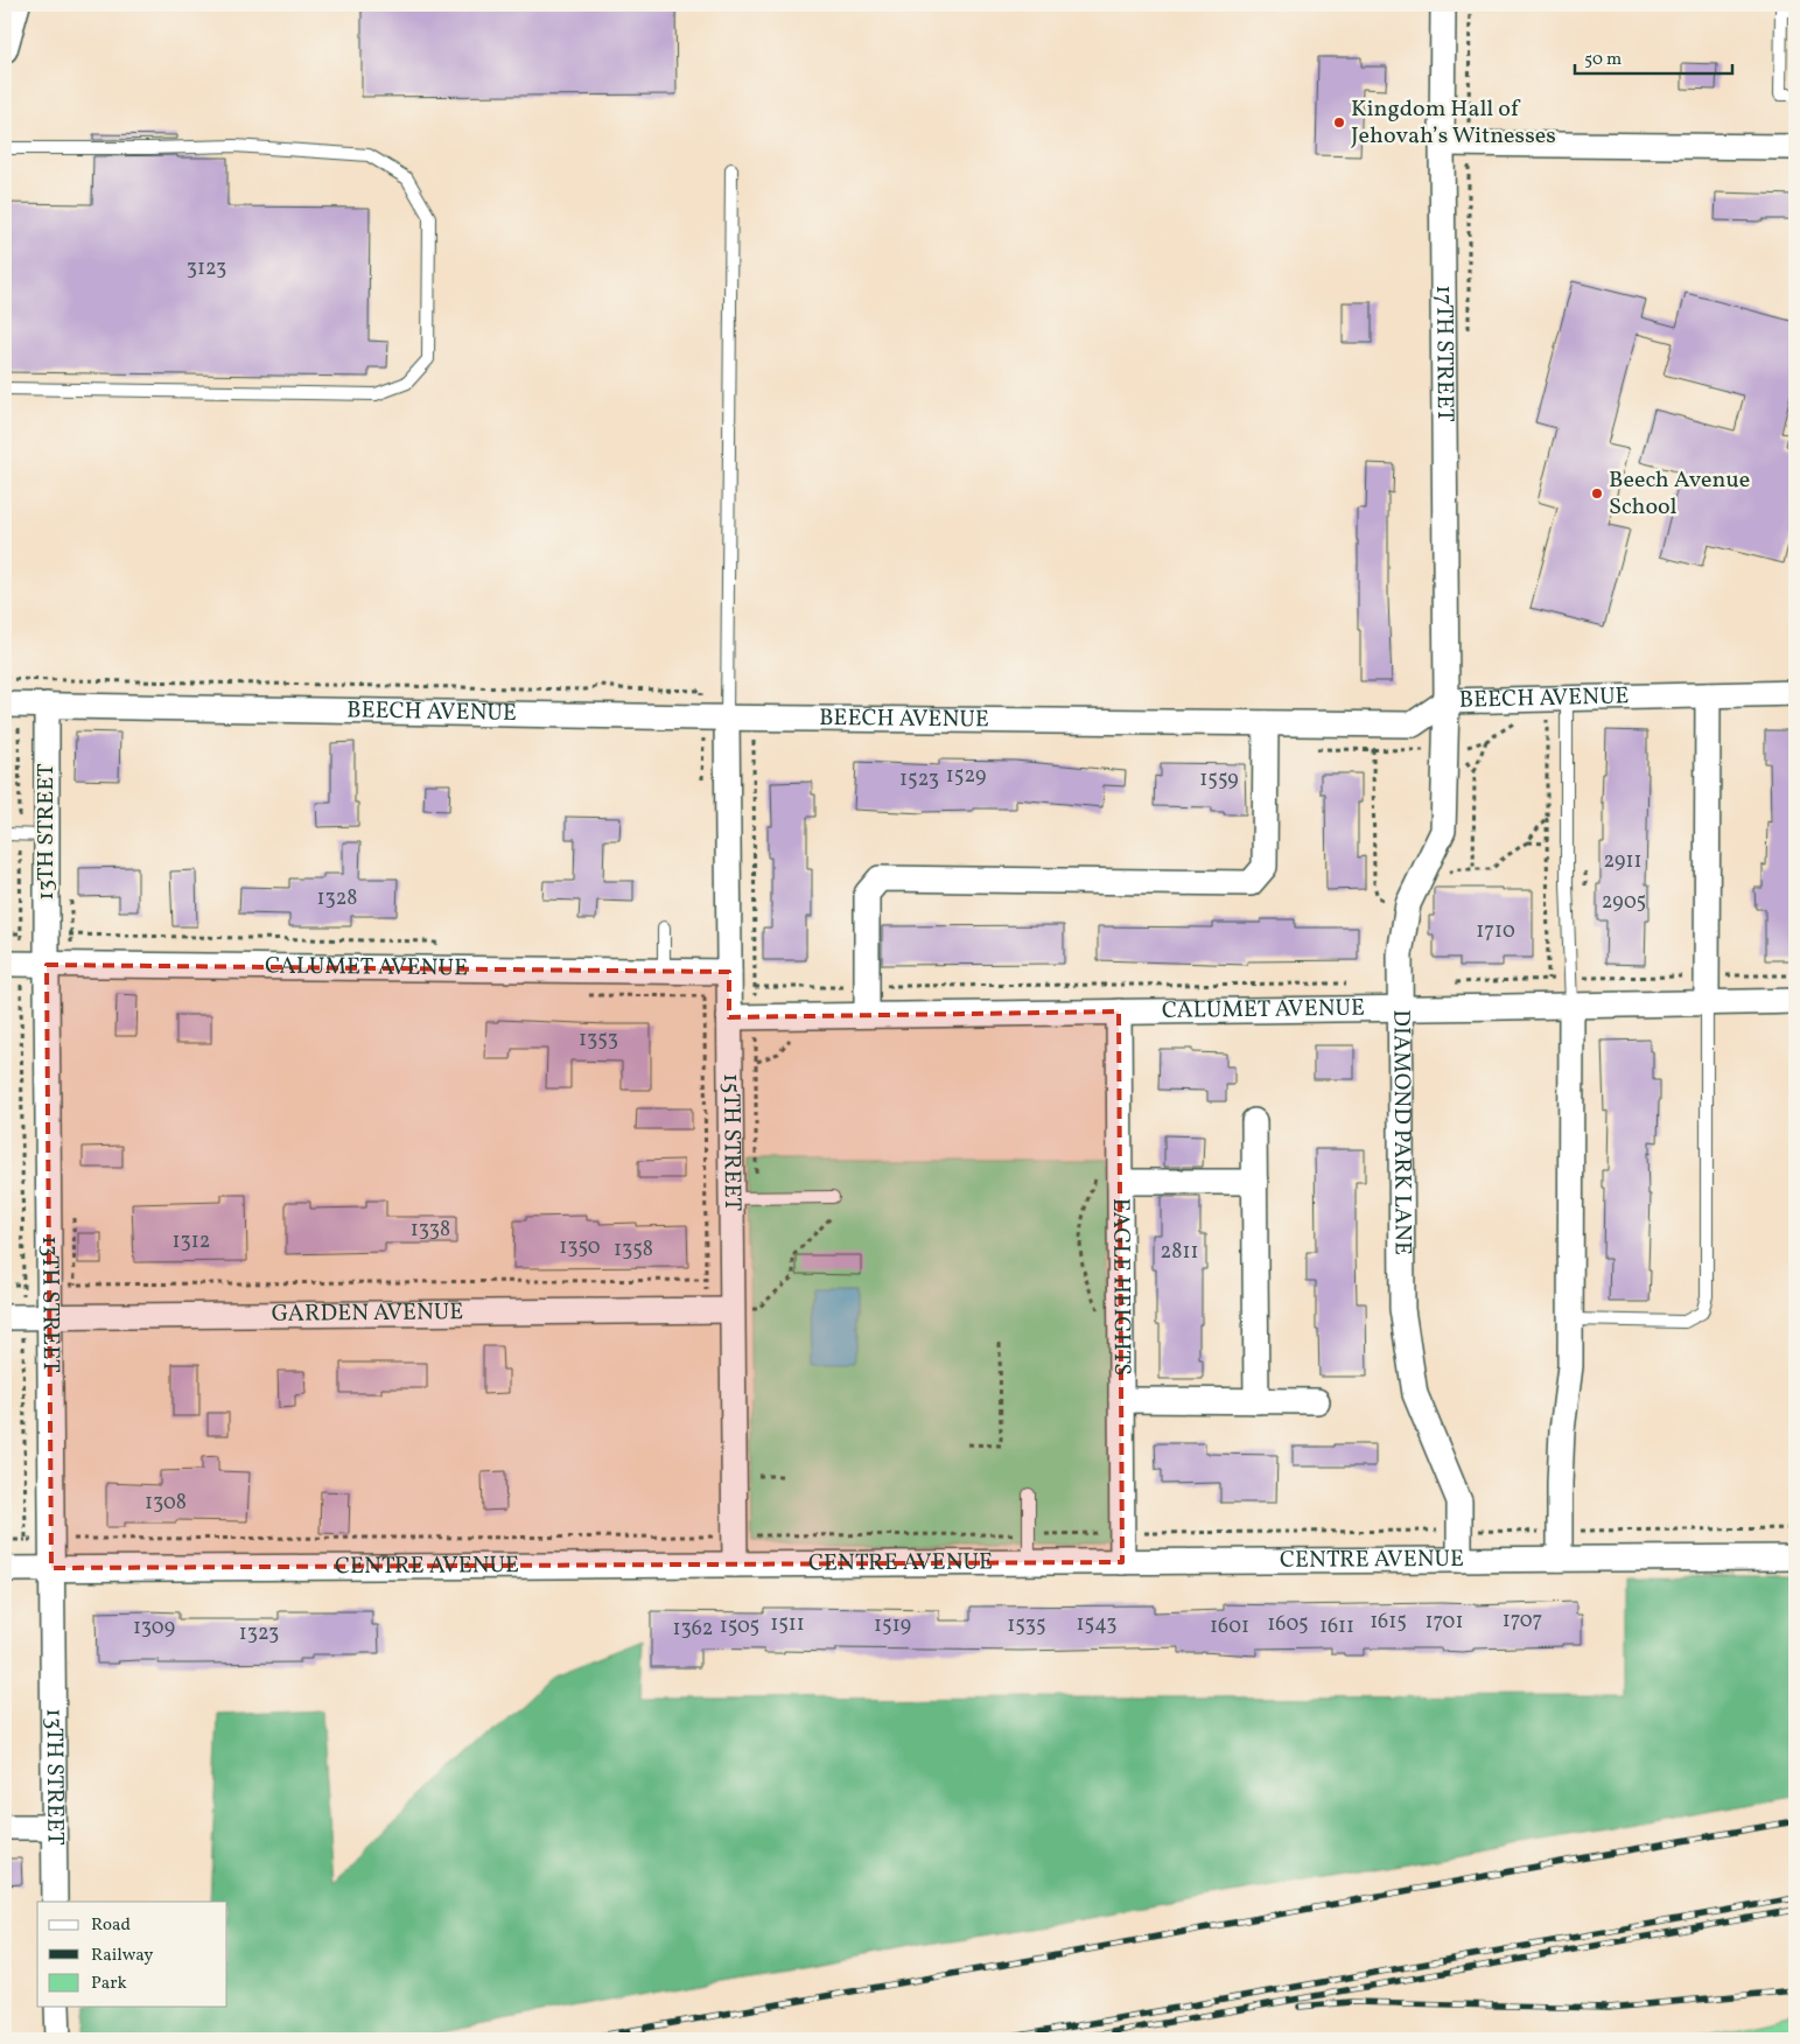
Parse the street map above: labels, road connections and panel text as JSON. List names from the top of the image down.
{
  "streets": {
    "street": [
      "17TH STREET",
      "BEECH AVENUE",
      "13TH STREET",
      "CALUMET AVENUE",
      "DIAMOND PARK LANE",
      "15TH STREET",
      "EAGLE HEIGHTS",
      "GARDEN AVENUE",
      "CENTRE AVENUE"
    ]
  },
  "crossings": [
    ["17TH STREET", "BEECH AVENUE"],
    ["17TH STREET", "DIAMOND PARK LANE"],
    ["BEECH AVENUE", "13TH STREET"],
    ["BEECH AVENUE", "DIAMOND PARK LANE"],
    ["BEECH AVENUE", "15TH STREET"],
    ["13TH STREET", "CALUMET AVENUE"],
    ["13TH STREET", "GARDEN AVENUE"],
    ["13TH STREET", "CENTRE AVENUE"],
    ["CALUMET AVENUE", "DIAMOND PARK LANE"],
    ["CALUMET AVENUE", "15TH STREET"],
    ["CALUMET AVENUE", "EAGLE HEIGHTS"],
    ["DIAMOND PARK LANE", "CENTRE AVENUE"],
    ["15TH STREET", "GARDEN AVENUE"],
    ["15TH STREET", "CENTRE AVENUE"],
    ["EAGLE HEIGHTS", "CENTRE AVENUE"]
  ],
  "places": ["Kingdom Hall of Jehovah’s Witnesses", "Beech Avenue School"],
  "house_numbers": [
    "3123",
    "1529",
    "1523",
    "1559",
    "2911",
    "1328",
    "2905",
    "1710",
    "1353",
    "1338",
    "1312",
    "1350",
    "1358",
    "2811",
    "1308",
    "1707",
    "1615",
    "1701",
    "1511",
    "1543",
    "1605",
    "1519",
    "1535",
    "1505",
    "1601",
    "1611",
    "1309",
    "1362",
    "1323"
  ],
  "legend": ["Road", "Railway", "Park"],
  "scale_bar": "50 m"
}
